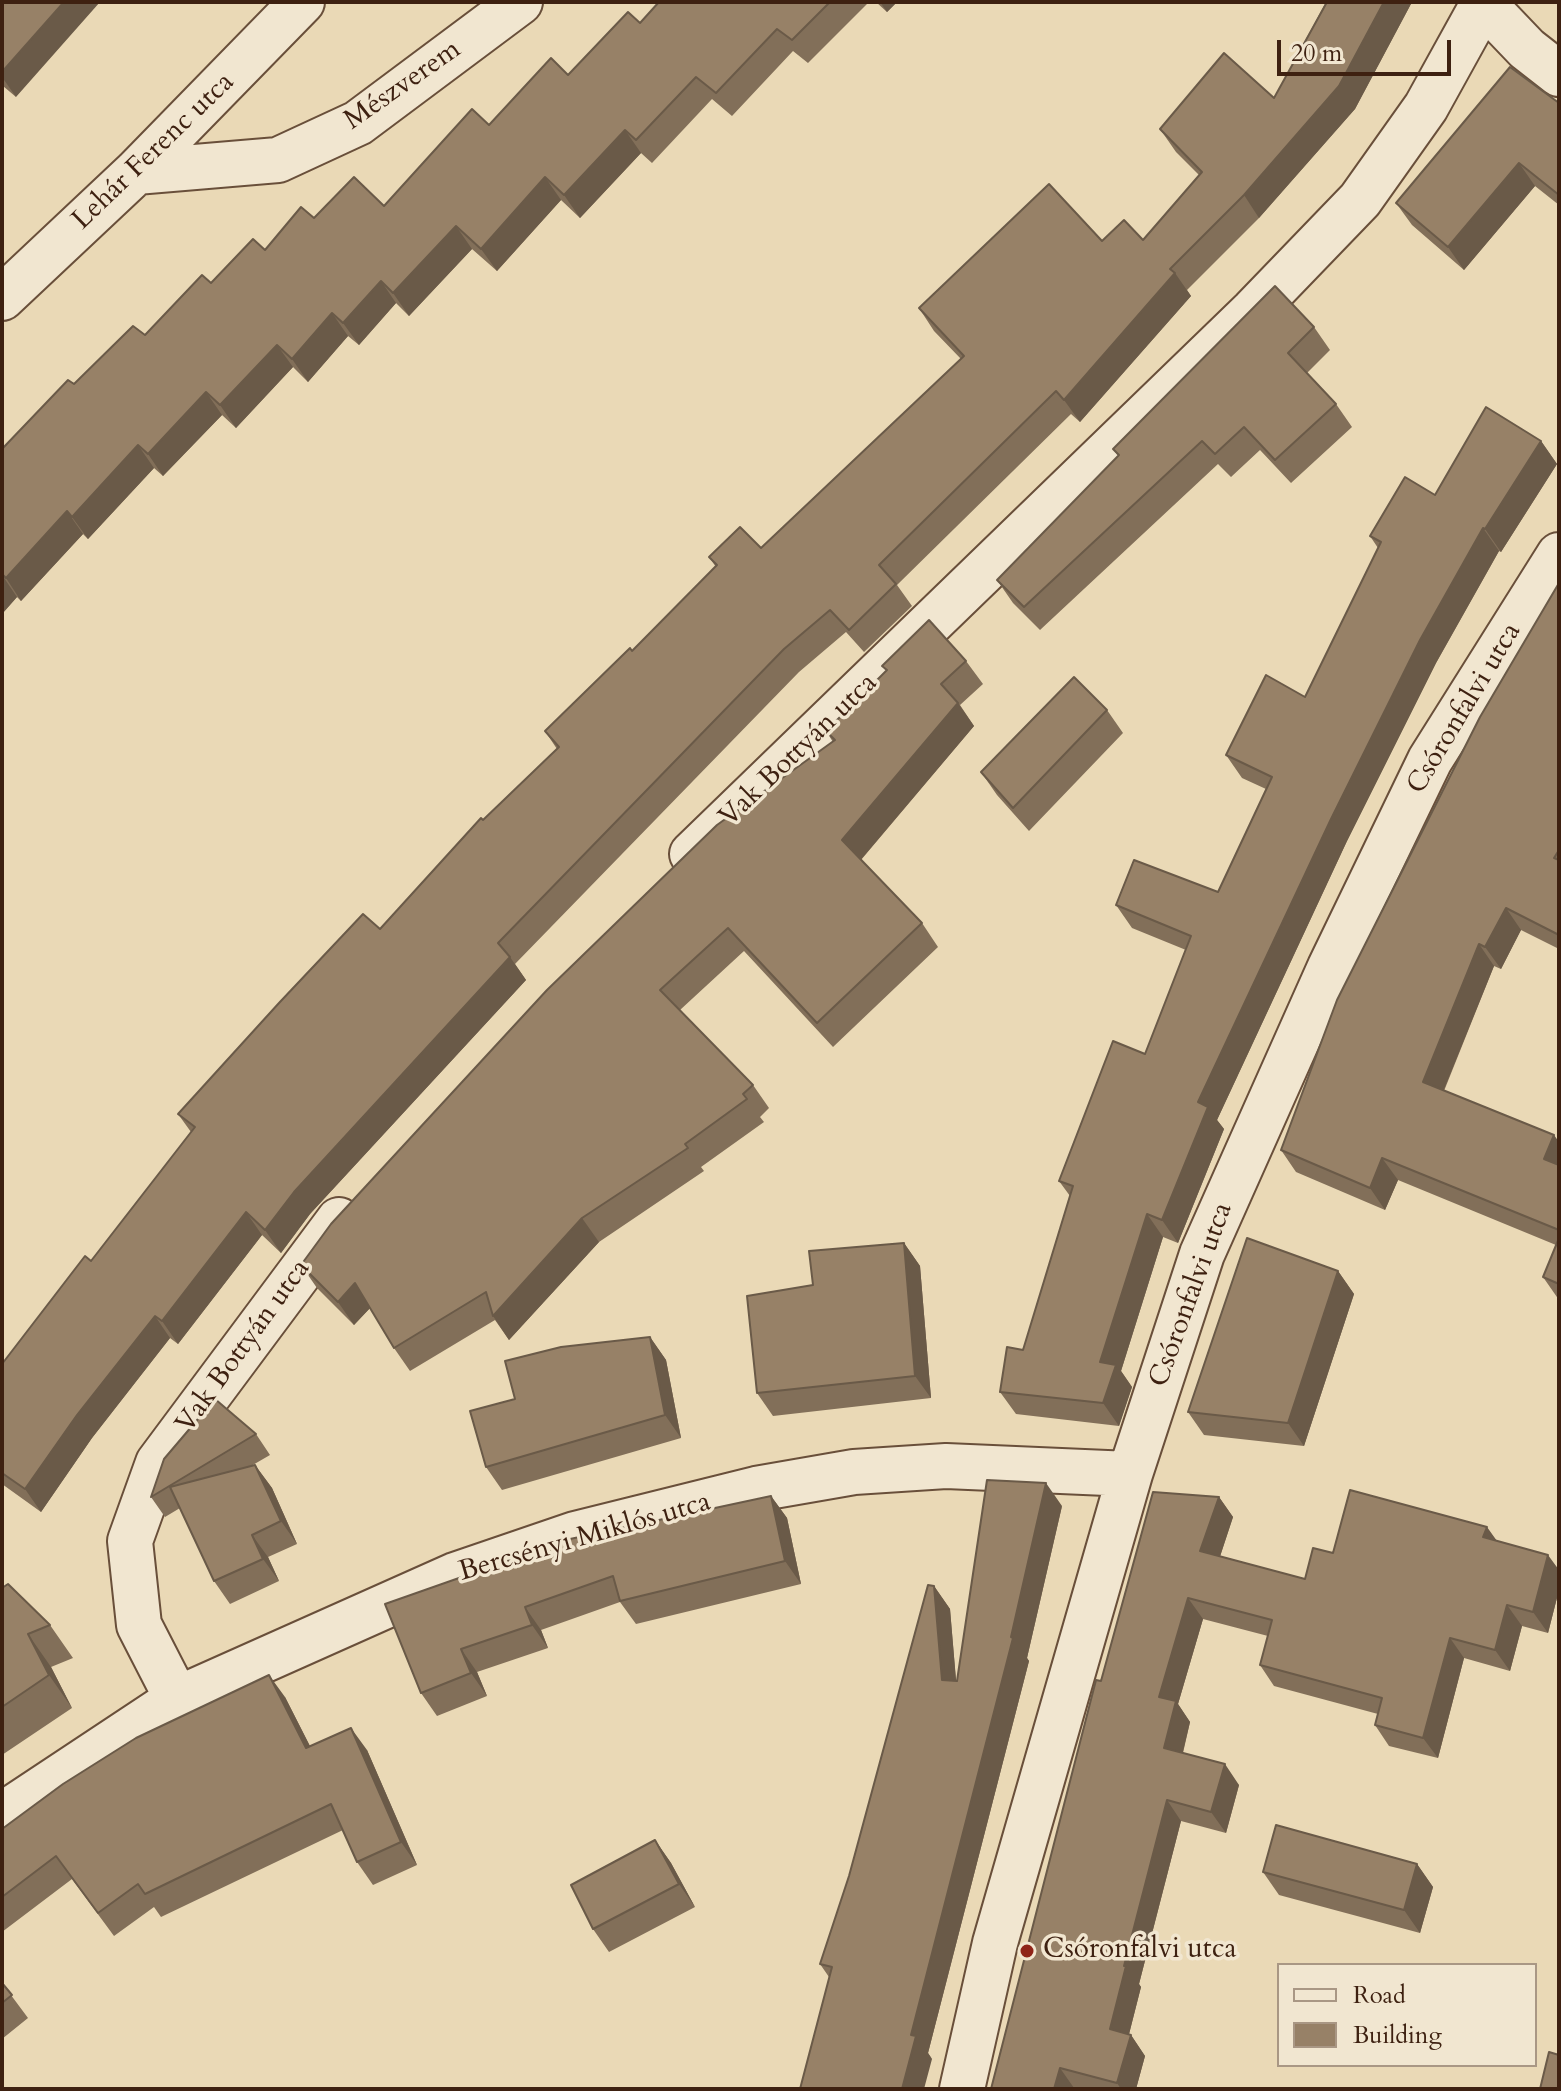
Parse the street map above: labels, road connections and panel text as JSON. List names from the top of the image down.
{
  "streets": {
    "street": [
      "Mészverem",
      "Lehár Ferenc utca",
      "Csóronfalvi utca",
      "Vak Bottyán utca",
      "Bercsényi Miklós utca"
    ]
  },
  "crossings": [
    ["Mészverem", "Lehár Ferenc utca"],
    ["Csóronfalvi utca", "Bercsényi Miklós utca"],
    ["Vak Bottyán utca", "Bercsényi Miklós utca"]
  ],
  "places": ["Csóronfalvi utca"],
  "legend": ["Road", "Building"],
  "scale_bar": "20 m"
}
